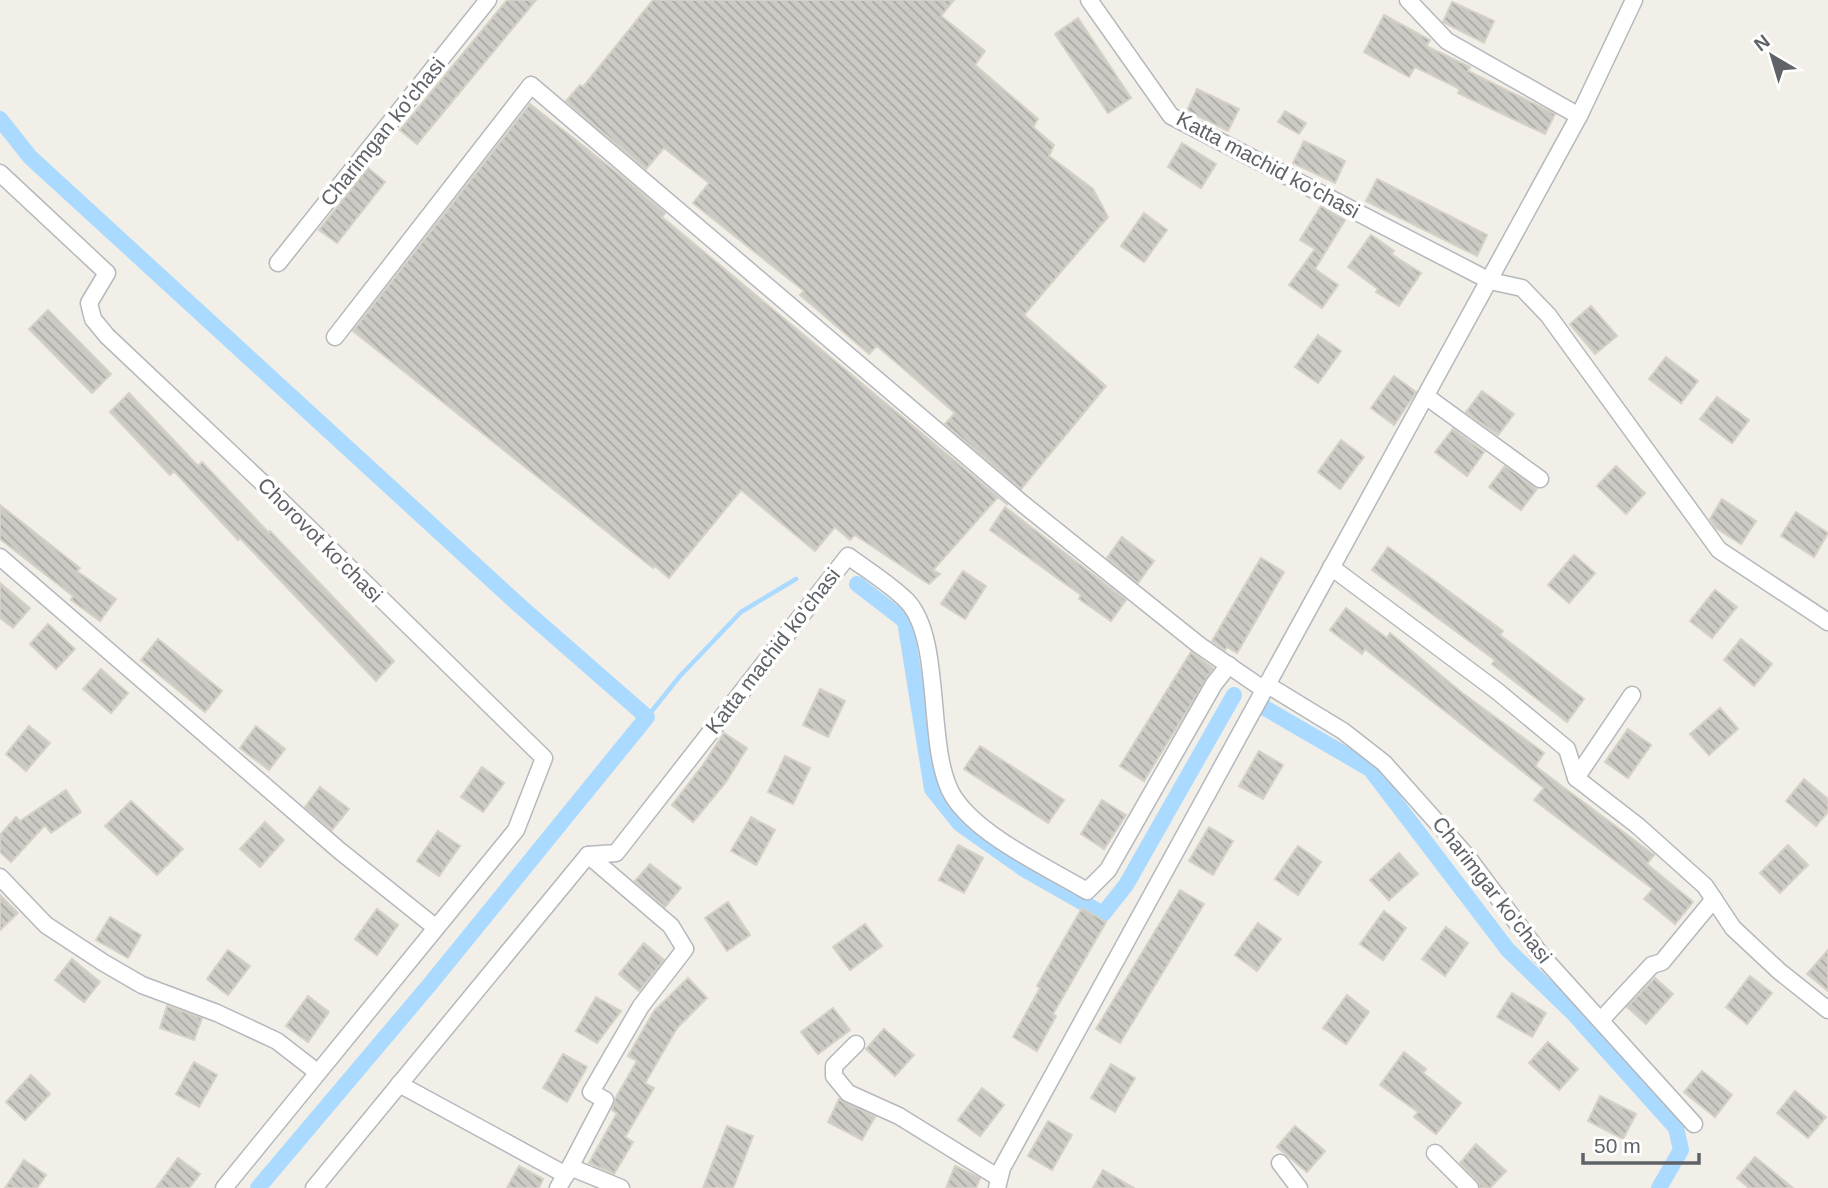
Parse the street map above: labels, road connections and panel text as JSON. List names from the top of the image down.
{
  "streets": {
    "street": [
      "Charimgan ko'chasi",
      "Katta machid ko'chasi",
      "Chorovot ko'chasi",
      "Charimgar ko'chasi"
    ]
  },
  "scale_bar": "50 m",
  "north": "top left"
}
